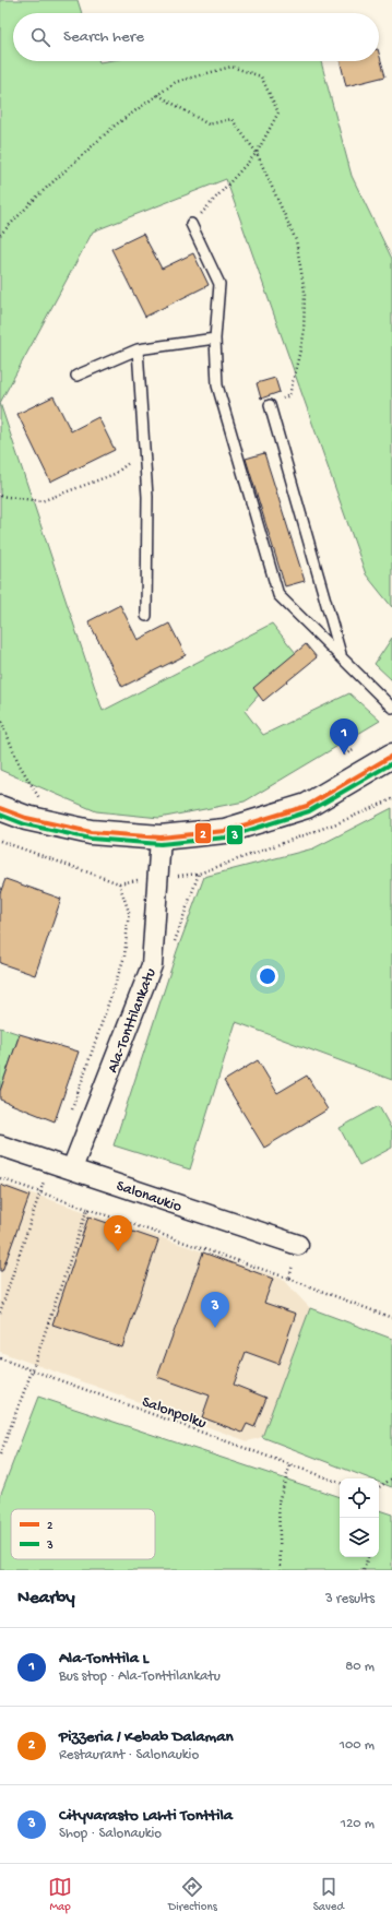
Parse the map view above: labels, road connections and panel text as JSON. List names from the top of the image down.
{
  "streets": {
    "street": ["Ala-Tonttilankatu", "Salonaukio"],
    "path": ["Salonpolku"]
  },
  "crossings": [
    ["Ala-Tonttilankatu", "Salonaukio"]
  ],
  "lines": ["transit line 2", "transit line 3"],
  "legend": ["2", "3"],
  "page": {
    "search": "Search here",
    "pins": ["1", "2", "3"],
    "heading": ["Nearby", "3 results"],
    "list": [
      {
        "mark": "1",
        "name": "Ala-Tonttila L",
        "note": "Bus stop · Ala-Tonttilankatu",
        "value": "80 m"
      },
      {
        "mark": "2",
        "name": "Pizzeria / Kebab Dalaman",
        "note": "Restaurant · Salonaukio",
        "value": "100 m"
      },
      {
        "mark": "3",
        "name": "Cityvarasto Lahti Tonttila",
        "note": "Shop · Salonaukio",
        "value": "120 m"
      }
    ],
    "nav": ["Map", "Directions", "Saved"]
  }
}
